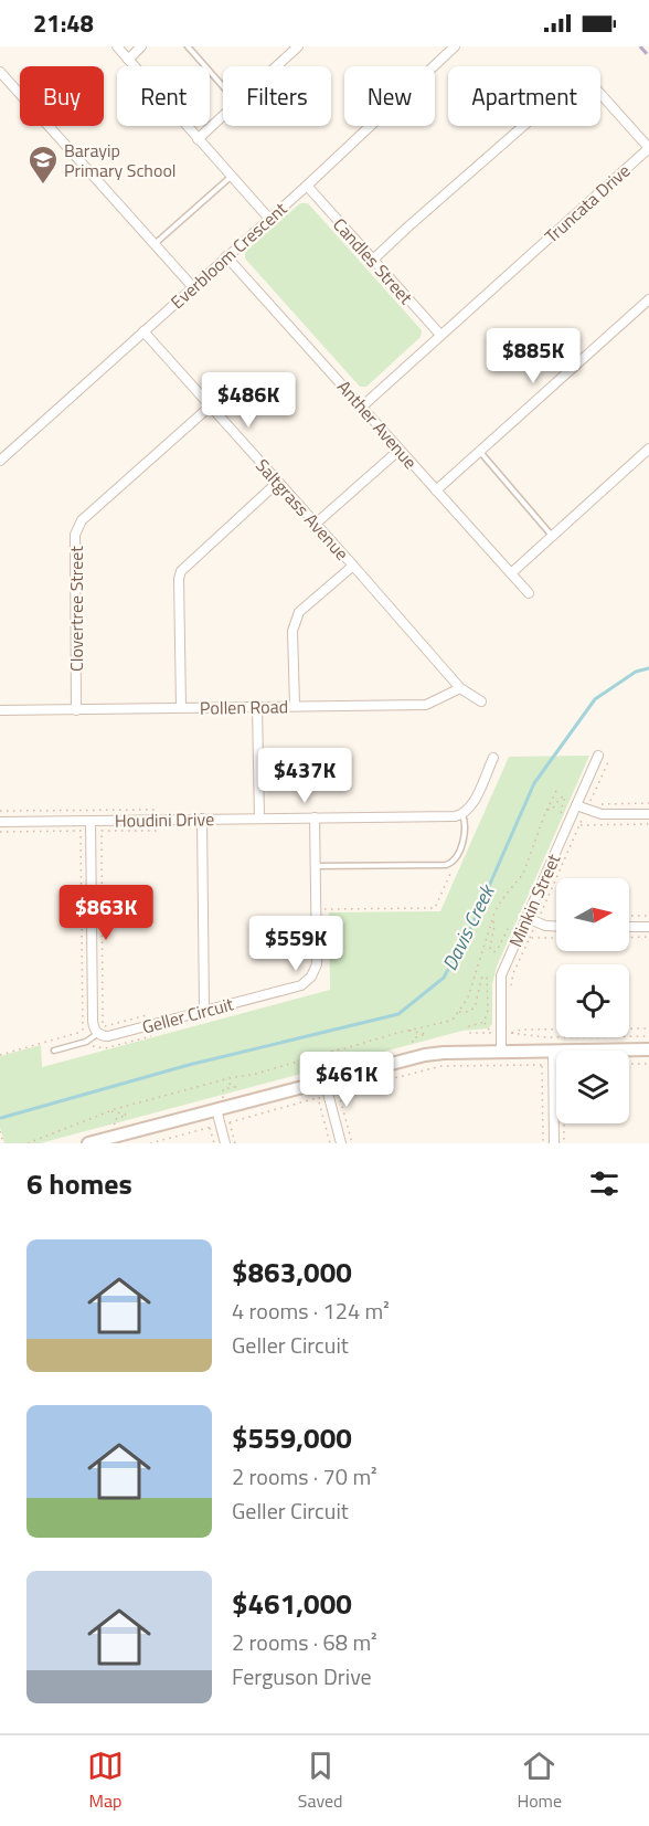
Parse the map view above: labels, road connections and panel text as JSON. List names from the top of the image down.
{
  "streets": {
    "street": [
      "Truncata Drive",
      "Everbloom Crescent",
      "Candles Street",
      "Anther Avenue",
      "Saltgrass Avenue",
      "Clovertree Street",
      "Pollen Road",
      "Houdini Drive",
      "Minkin Street",
      "Geller Circuit"
    ]
  },
  "crossings": [
    ["Truncata Drive", "Candles Street"],
    ["Truncata Drive", "Anther Avenue"],
    ["Everbloom Crescent", "Candles Street"],
    ["Everbloom Crescent", "Anther Avenue"],
    ["Everbloom Crescent", "Saltgrass Avenue"],
    ["Saltgrass Avenue", "Clovertree Street"],
    ["Saltgrass Avenue", "Pollen Road"],
    ["Clovertree Street", "Pollen Road"],
    ["Houdini Drive", "Geller Circuit"]
  ],
  "water": ["Davis Creek"],
  "places": {
    "school or university": ["Barayip Primary School"]
  },
  "north": "right",
  "page": {
    "status": "21:48",
    "chip": [
      "Buy",
      "Rent",
      "Filters",
      "New",
      "Apartment"
    ],
    "price": [
      "$885K",
      "$486K",
      "$437K",
      "$863K",
      "$559K",
      "$461K"
    ],
    "heading": "6 homes",
    "list": [
      {
        "name": "$863,000",
        "note": "4 rooms · 124 m² · Geller Circuit"
      },
      {
        "name": "$559,000",
        "note": "2 rooms · 70 m² · Geller Circuit"
      },
      {
        "name": "$461,000",
        "note": "2 rooms · 68 m² · Ferguson Drive"
      }
    ],
    "tabs": ["Map", "Saved", "Home"]
  }
}
